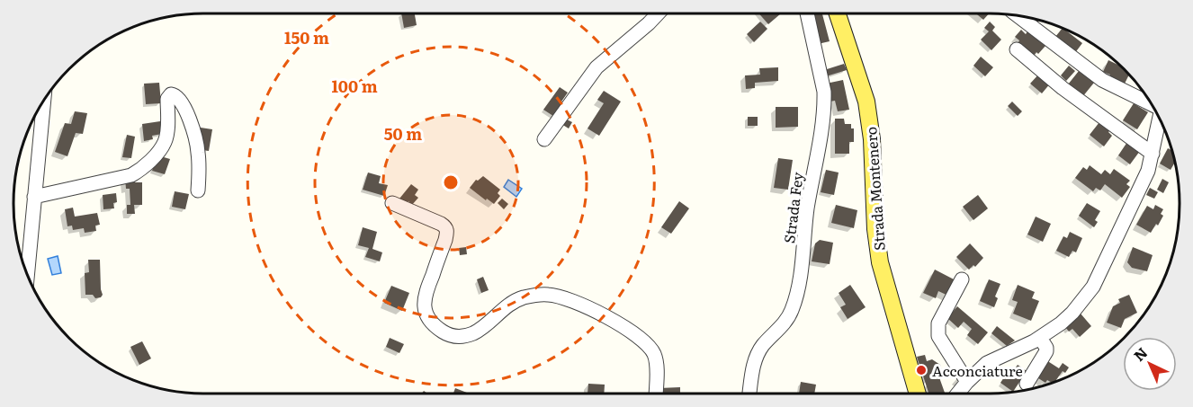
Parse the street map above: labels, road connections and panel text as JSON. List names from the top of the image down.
{
  "streets": {
    "main road": ["Strada Montenero"],
    "street": ["Strada Fey"]
  },
  "places": ["Acconciature"],
  "north": "top left",
  "rings": ["150 m", "100 m", "50 m"]
}
